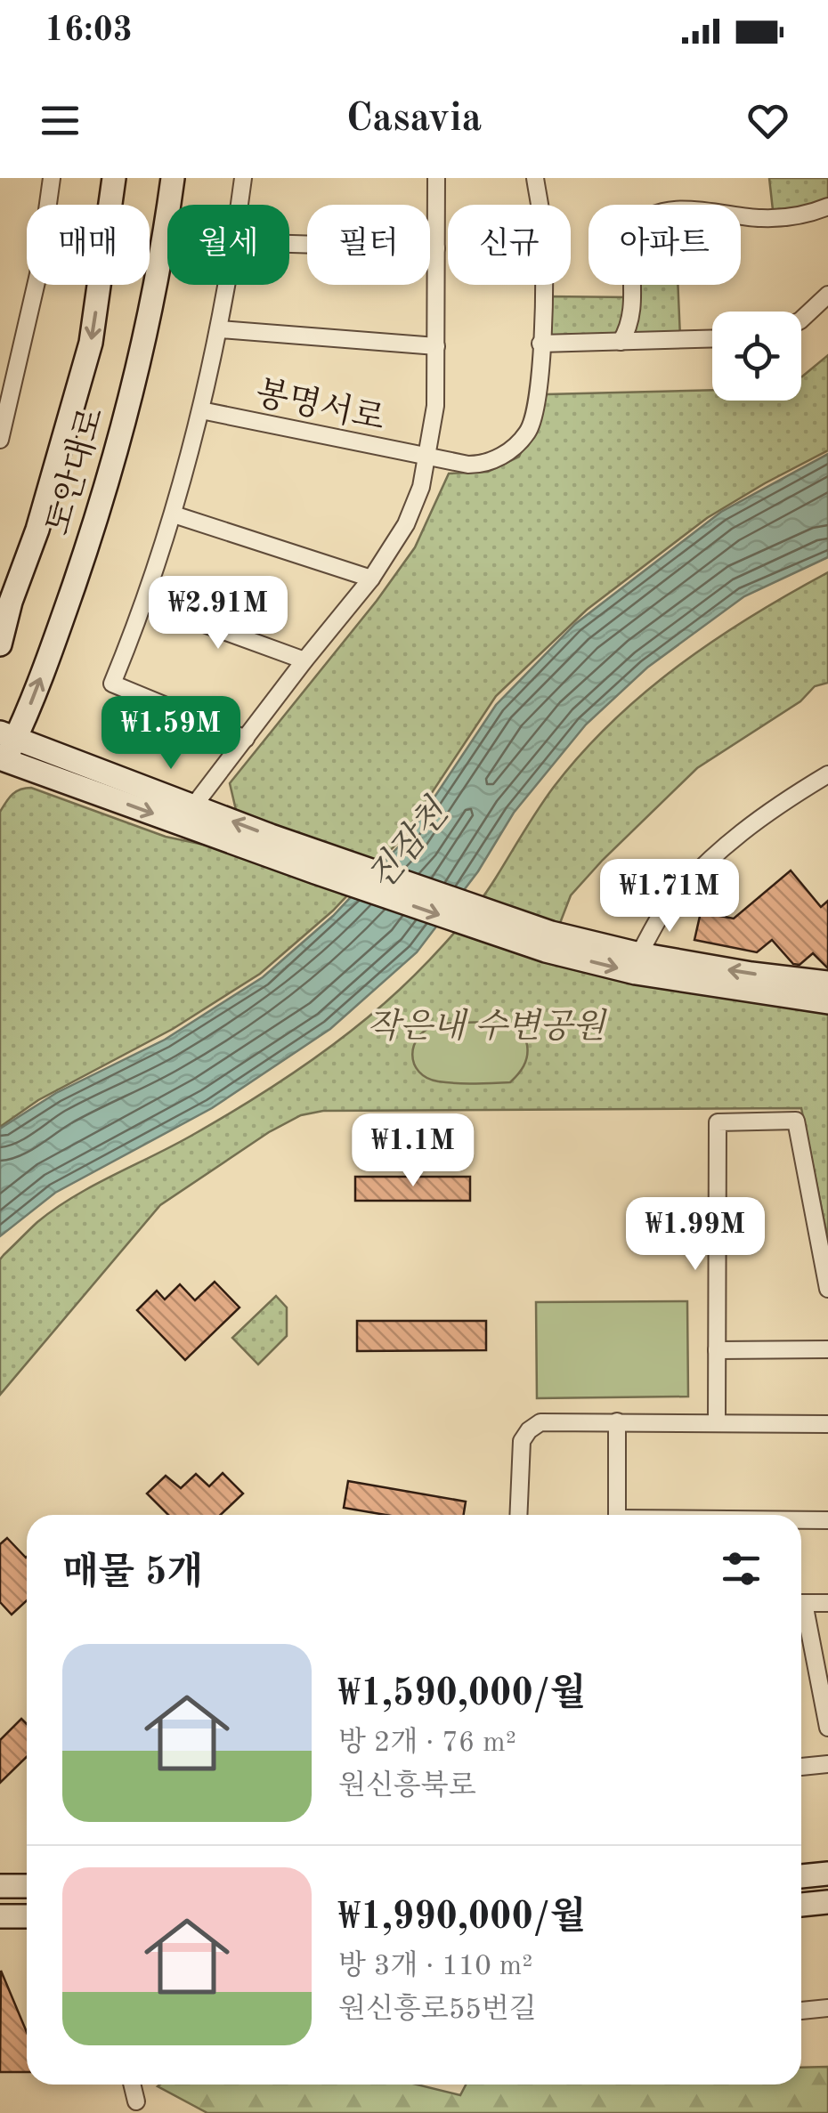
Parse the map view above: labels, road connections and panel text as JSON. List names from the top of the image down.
{
  "streets": {
    "street": ["봉명서로", "도안대로"]
  },
  "water": ["진잠천"],
  "parks": ["작은내 수변공원"],
  "page": {
    "status": "16:03",
    "header": "Casavia",
    "chip": [
      "매매",
      "월세",
      "필터",
      "신규",
      "아파트"
    ],
    "price": [
      "₩2.91M",
      "₩1.59M",
      "₩1.71M",
      "₩1.1M",
      "₩1.99M"
    ],
    "heading": "매물 5개",
    "list": [
      {
        "name": "₩1,590,000/월",
        "note": "방 2개 · 76 m² · 원신흥북로"
      },
      {
        "name": "₩1,990,000/월",
        "note": "방 3개 · 110 m² · 원신흥로55번길"
      }
    ]
  }
}
